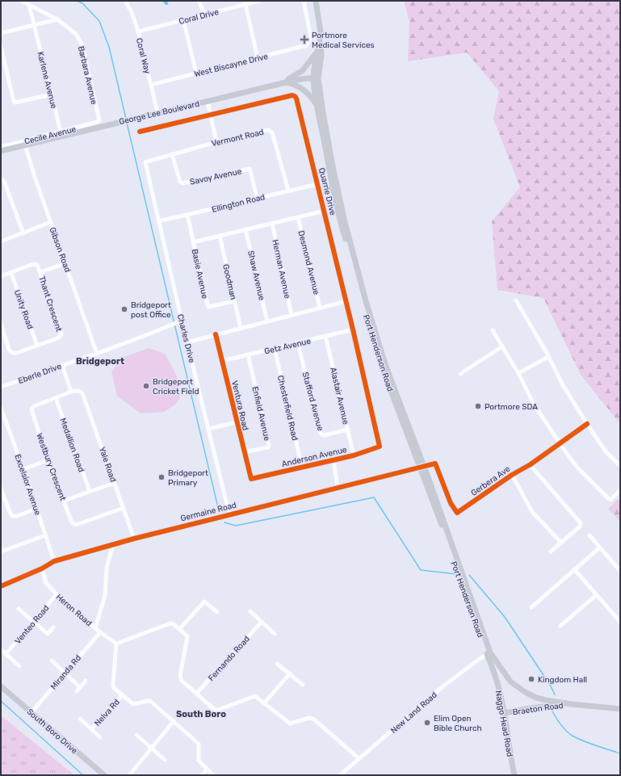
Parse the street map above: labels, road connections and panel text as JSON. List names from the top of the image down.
{
  "streets": {
    "main road": [
      "George Lee Boulevard",
      "Port Henderson Road",
      "Braeton Road",
      "Naggo Head Road",
      "South Boro Drive"
    ],
    "street": [
      "Coral Drive",
      "Coral Way",
      "West Biscayne Drive",
      "Barbara Avenue",
      "Karlene Avenue",
      "Cecile Avenue",
      "Vermont Road",
      "Savoy Avenue",
      "Quarrie Drive",
      "Ellington Road",
      "Gibson Road",
      "Desmond Avenue",
      "Herman Avenue",
      "Basie Avenue",
      "Shaw Avenue",
      "Goodman",
      "Thant Crescent",
      "Unity Road",
      "Charles Drive",
      "Getz Avenue",
      "Eberle Drive",
      "Alastair Avenue",
      "Stafford Avenue",
      "Ventura Road",
      "Chesterfield Road",
      "Enfield Avenue",
      "Medallion Road",
      "Anderson Avenue",
      "Yale Road",
      "Westbury Crescent",
      "Gerbera Ave",
      "Excelsior Avenue",
      "Germaine Road",
      "Heron Road",
      "Venteo Road",
      "Fernando Road",
      "Miranda Rd",
      "Nelva Rd",
      "New Land Road"
    ]
  },
  "crossings": [
    ["Coral Drive", "Coral Way"],
    ["Coral Way", "West Biscayne Drive"],
    ["Coral Way", "George Lee Boulevard"],
    ["Barbara Avenue", "Karlene Avenue"],
    ["Barbara Avenue", "Cecile Avenue"],
    ["Karlene Avenue", "George Lee Boulevard"],
    ["Karlene Avenue", "Cecile Avenue"],
    ["George Lee Boulevard", "Cecile Avenue"],
    ["George Lee Boulevard", "Gibson Road"],
    ["George Lee Boulevard", "Port Henderson Road"],
    ["Vermont Road", "Savoy Avenue"],
    ["Vermont Road", "Ellington Road"],
    ["Vermont Road", "Charles Drive"],
    ["Savoy Avenue", "Ellington Road"],
    ["Quarrie Drive", "Ellington Road"],
    ["Quarrie Drive", "Getz Avenue"],
    ["Quarrie Drive", "Anderson Avenue"],
    ["Ellington Road", "Basie Avenue"],
    ["Ellington Road", "Charles Drive"],
    ["Gibson Road", "Eberle Drive"],
    ["Basie Avenue", "Goodman"],
    ["Thant Crescent", "Unity Road"],
    ["Charles Drive", "Eberle Drive"],
    ["Charles Drive", "Germaine Road"],
    ["Getz Avenue", "Alastair Avenue"],
    ["Getz Avenue", "Stafford Avenue"],
    ["Getz Avenue", "Ventura Road"],
    ["Getz Avenue", "Chesterfield Road"],
    ["Getz Avenue", "Enfield Avenue"],
    ["Port Henderson Road", "Gerbera Ave"],
    ["Port Henderson Road", "Germaine Road"],
    ["Port Henderson Road", "Braeton Road"],
    ["Port Henderson Road", "New Land Road"],
    ["Port Henderson Road", "Naggo Head Road"],
    ["Alastair Avenue", "Stafford Avenue"],
    ["Alastair Avenue", "Anderson Avenue"],
    ["Ventura Road", "Enfield Avenue"],
    ["Ventura Road", "Anderson Avenue"],
    ["Chesterfield Road", "Anderson Avenue"],
    ["Medallion Road", "Westbury Crescent"],
    ["Yale Road", "Westbury Crescent"],
    ["Yale Road", "Germaine Road"],
    ["Gerbera Ave", "Germaine Road"],
    ["Excelsior Avenue", "Germaine Road"],
    ["Germaine Road", "Heron Road"],
    ["Heron Road", "Venteo Road"],
    ["Heron Road", "Miranda Rd"],
    ["Miranda Rd", "South Boro Drive"],
    ["Braeton Road", "New Land Road"],
    ["Braeton Road", "Naggo Head Road"],
    ["New Land Road", "Naggo Head Road"]
  ],
  "districts": ["Bridgeport", "South Boro"],
  "places": {
    "health": ["Portmore Medical Services"],
    "other": [
      "Bridgeport post Office",
      "Bridgeport Cricket Field",
      "Portmore SDA",
      "Bridgeport Primary",
      "Kingdom Hall",
      "Elim Open Bible Church"
    ]
  }
}
